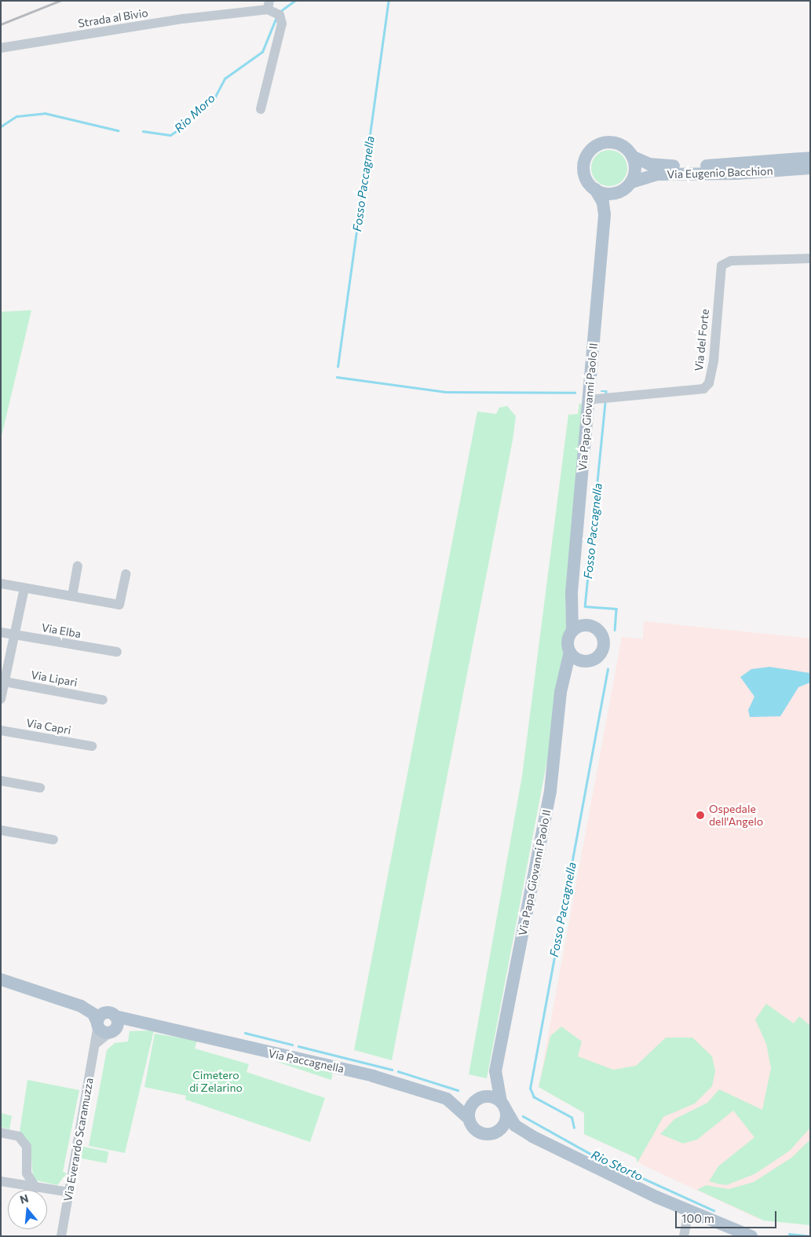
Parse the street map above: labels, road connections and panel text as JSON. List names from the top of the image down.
{
  "streets": {
    "main road": ["Via Eugenio Bacchion", "Via Papa Giovanni Paolo II", "Via Paccagnella"],
    "street": [
      "Strada al Bivio",
      "Via del Forte",
      "Via Elba",
      "Via Lipari",
      "Via Capri",
      "Via Everardo Scaramuzza"
    ]
  },
  "crossings": [
    ["Via Eugenio Bacchion", "Via Papa Giovanni Paolo II"],
    ["Via del Forte", "Via Papa Giovanni Paolo II"],
    ["Via Papa Giovanni Paolo II", "Via Paccagnella"],
    ["Via Paccagnella", "Via Everardo Scaramuzza"]
  ],
  "water": ["Rio Moro", "Fosso Paccagnella", "Rio Storto"],
  "parks": ["Cimetero di Zelarino"],
  "places": ["Ospedale dell'Angelo"],
  "scale_bar": "100 m",
  "north": "top"
}
